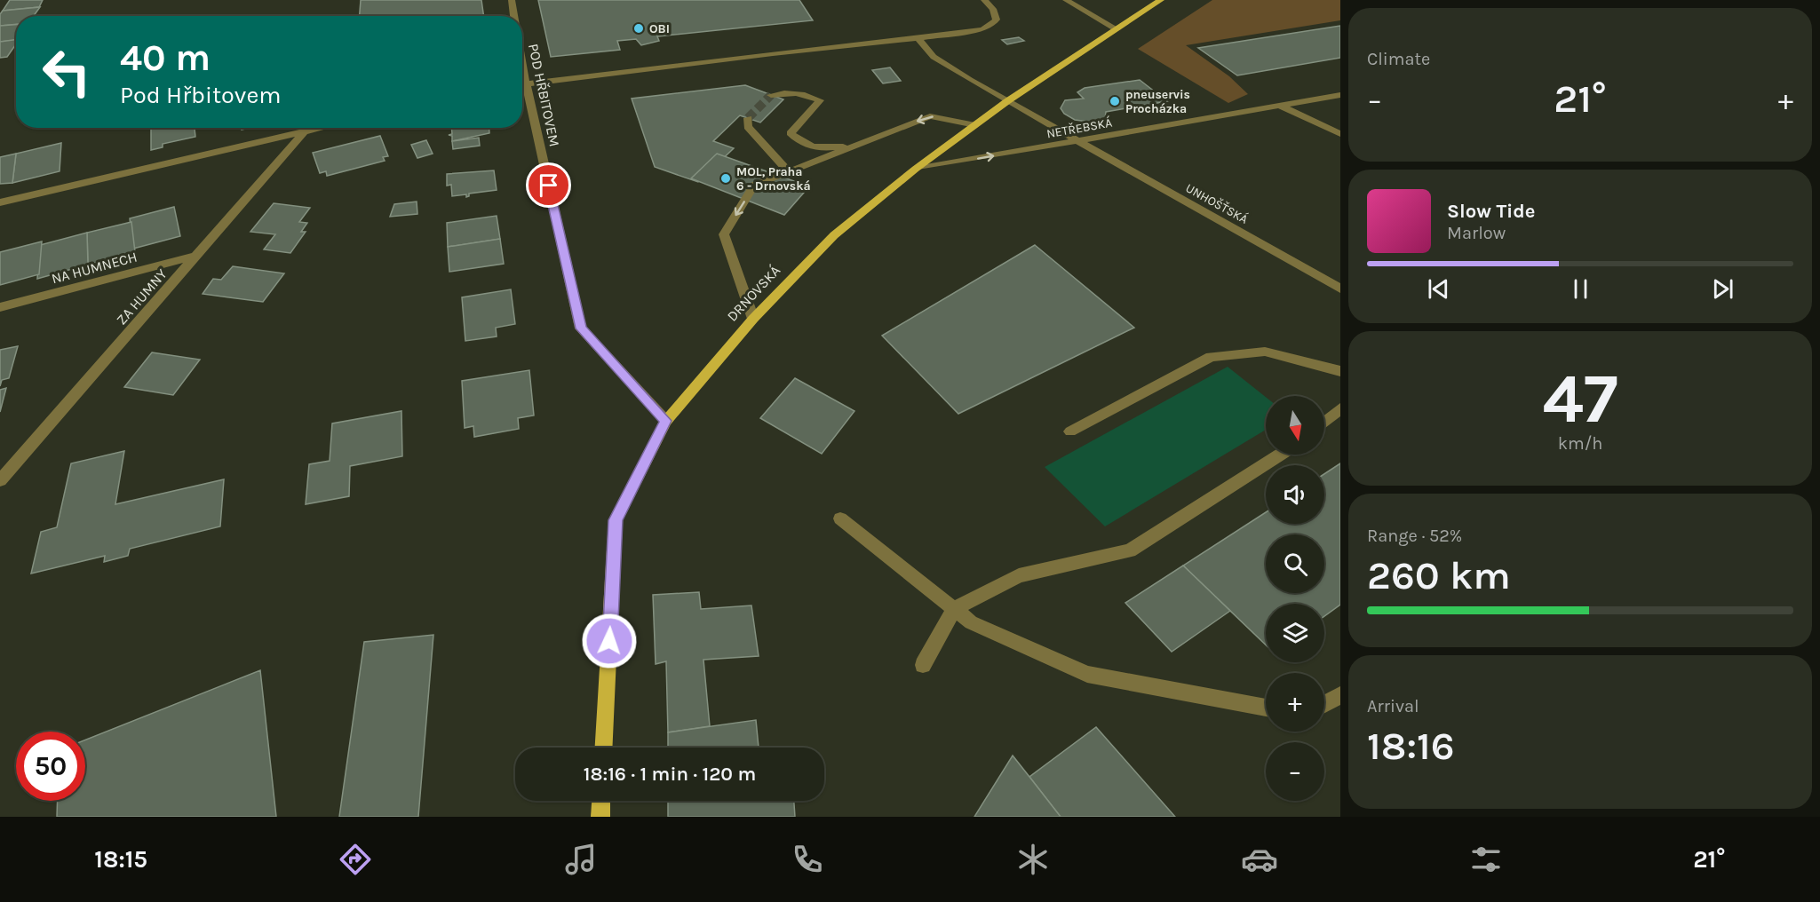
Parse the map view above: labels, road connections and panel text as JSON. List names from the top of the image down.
{
  "streets": {
    "main road": ["DRNOVSKÁ"],
    "street": [
      "POD HŘBITOVEM",
      "NETŘEBSKÁ",
      "UNHOŠŤSKÁ",
      "NA HUMNECH",
      "ZA HUMNY"
    ]
  },
  "crossings": [
    ["POD HŘBITOVEM", "DRNOVSKÁ"],
    ["NETŘEBSKÁ", "UNHOŠŤSKÁ"],
    ["NETŘEBSKÁ", "DRNOVSKÁ"],
    ["UNHOŠŤSKÁ", "DRNOVSKÁ"],
    ["NA HUMNECH", "ZA HUMNY"]
  ],
  "places": ["OBI", "pneuservis Procházka", "MOL, Praha 6 - Drnovská"],
  "north": "bottom",
  "page": {
    "tile": [
      "Climate",
      ["47", "km/h"],
      ["Range · 52%", "260 km"],
      ["Arrival", "18:16"]
    ],
    "turn": ["40 m", "Pod Hřbitovem"],
    "heat": ["−", "21°", "+"],
    "song": ["Slow Tide", "Marlow"],
    "map_buttons": ["+", "−"],
    "limit": "50",
    "trip": "18:16 · 1 min · 120 m",
    "tabs": ["18:15", "21°"]
  }
}
